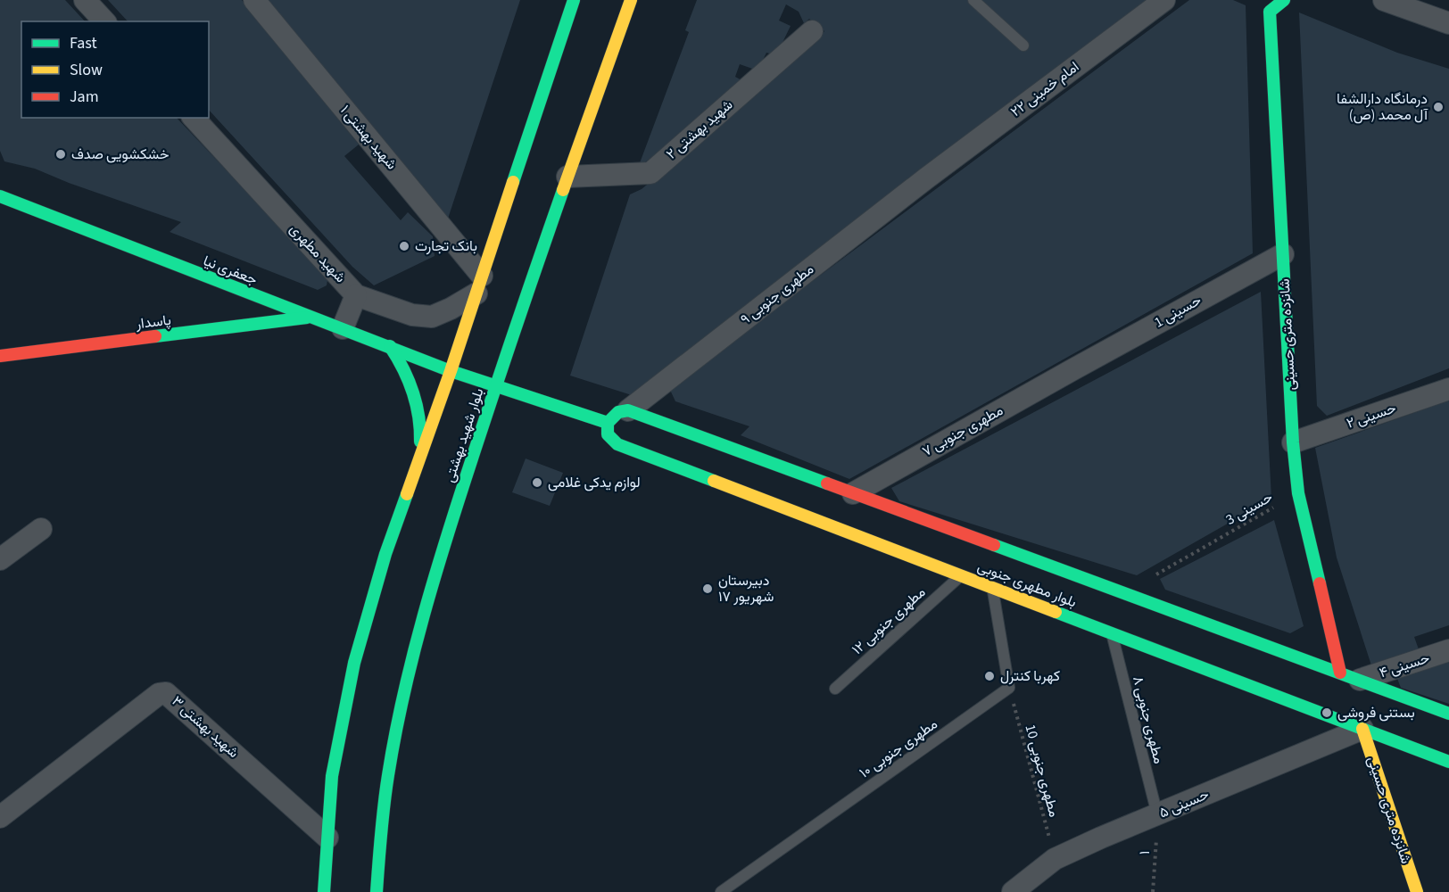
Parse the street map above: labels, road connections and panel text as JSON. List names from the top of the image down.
{
  "streets": {
    "street": [
      "امام خمینی ۲۲",
      "شهید بهشتی ۲",
      "شهید بهشتی ۱",
      "شهید مطهری",
      "جعفری نیا",
      "مطهری جنوبی ۹",
      "حسینی 1",
      "پاسدار",
      "شانزده متری حسینی",
      "حسینی ۲",
      "مطهری جنوبی ۷",
      "بلوار شهید بهشتی",
      "بلوار مطهری جنوبی",
      "حسینی ۴",
      "شهید بهشتی ۳",
      "حسینی ۵"
    ],
    "lane": ["مطهری جنوبی ۱۲", "مطهری جنوبی ۸", "مطهری جنوبی ۱۰"],
    "path": ["حسینی 3", "مطهری جنوبی 10", "۱"]
  },
  "crossings": [
    ["امام خمینی ۲۲", "مطهری جنوبی ۹"],
    ["شهید بهشتی ۲", "بلوار شهید بهشتی"],
    ["شهید بهشتی ۱", "شهید مطهری"],
    ["جعفری نیا", "پاسدار"],
    ["جعفری نیا", "بلوار شهید بهشتی"],
    ["مطهری جنوبی ۹", "بلوار مطهری جنوبی"],
    ["حسینی 1", "شانزده متری حسینی"],
    ["حسینی 1", "مطهری جنوبی ۷"],
    ["شانزده متری حسینی", "حسینی ۲"],
    ["شانزده متری حسینی", "حسینی 3"],
    ["شانزده متری حسینی", "بلوار مطهری جنوبی"],
    ["شانزده متری حسینی", "حسینی ۴"],
    ["شانزده متری حسینی", "حسینی ۵"],
    ["مطهری جنوبی ۷", "بلوار مطهری جنوبی"],
    ["حسینی 3", "بلوار مطهری جنوبی"],
    ["بلوار مطهری جنوبی", "مطهری جنوبی ۱۲"],
    ["بلوار مطهری جنوبی", "حسینی ۴"],
    ["بلوار مطهری جنوبی", "مطهری جنوبی ۸"],
    ["بلوار مطهری جنوبی", "حسینی ۵"],
    ["مطهری جنوبی ۸", "حسینی ۵"],
    ["مطهری جنوبی ۸", "۱"],
    ["مطهری جنوبی ۱۰", "مطهری جنوبی 10"],
    ["مطهری جنوبی 10", "حسینی ۵"],
    ["حسینی ۵", "۱"]
  ],
  "places": [
    "درمانگاه دارالشفا آل محمد (ص)",
    "خشکشویی صدف",
    "بانک تجارت",
    "لوازم یدکی غلامی",
    "دبیرستان ۱۷ شهریور",
    "کهربا کنترل",
    "بستنی فروشی"
  ],
  "legend": ["Fast", "Slow", "Jam"]
}
